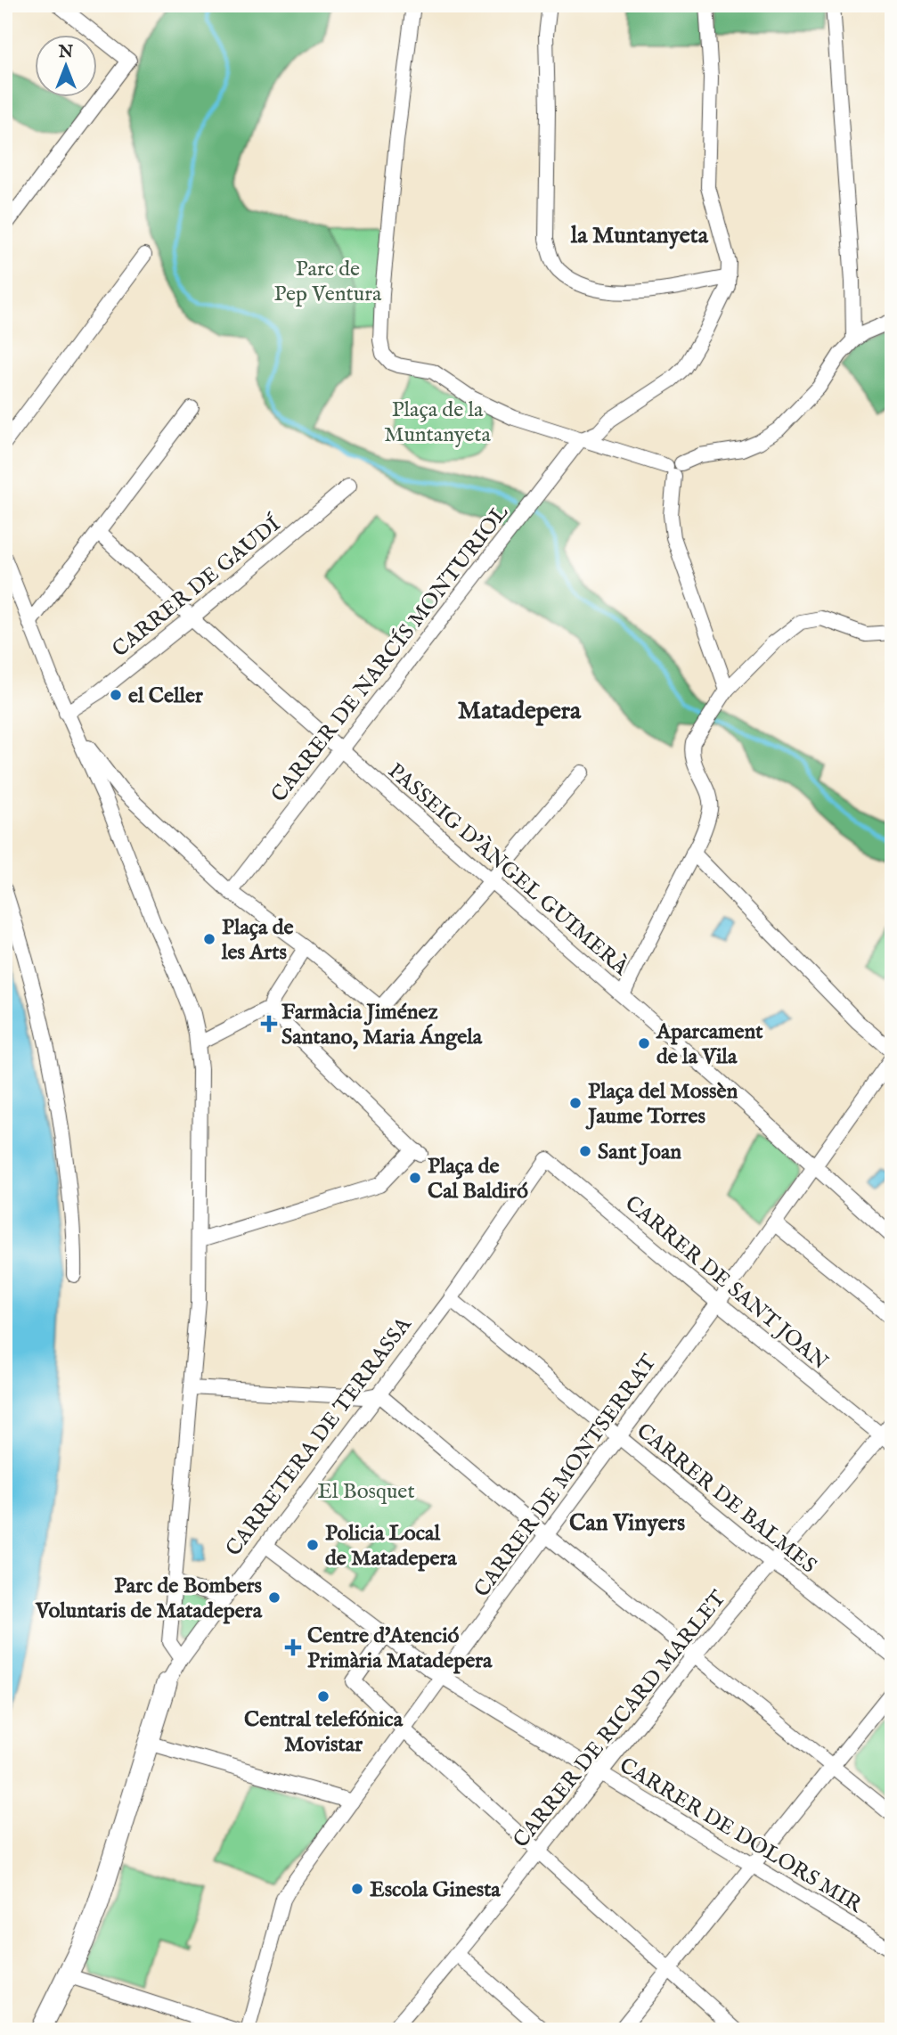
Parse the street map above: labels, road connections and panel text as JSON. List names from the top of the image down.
{
  "streets": {
    "street": [
      "CARRER DE GAUDÍ",
      "CARRER DE NARCÍS MONTURIOL",
      "PASSEIG D'ÀNGEL GUIMERÀ",
      "CARRER DE SANT JOAN",
      "CARRETERA DE TERRASSA",
      "CARRER DE MONTSERRAT",
      "CARRER DE BALMES",
      "CARRER DE RICARD MARLET",
      "CARRER DE DOLORS MIR"
    ]
  },
  "crossings": [
    ["CARRER DE GAUDÍ", "PASSEIG D'ÀNGEL GUIMERÀ"],
    ["CARRER DE NARCÍS MONTURIOL", "PASSEIG D'ÀNGEL GUIMERÀ"],
    ["PASSEIG D'ÀNGEL GUIMERÀ", "CARRER DE MONTSERRAT"],
    ["CARRER DE SANT JOAN", "CARRETERA DE TERRASSA"],
    ["CARRER DE SANT JOAN", "CARRER DE MONTSERRAT"],
    ["CARRER DE SANT JOAN", "CARRER DE RICARD MARLET"],
    ["CARRETERA DE TERRASSA", "CARRER DE BALMES"],
    ["CARRETERA DE TERRASSA", "CARRER DE DOLORS MIR"],
    ["CARRER DE MONTSERRAT", "CARRER DE BALMES"],
    ["CARRER DE MONTSERRAT", "CARRER DE DOLORS MIR"],
    ["CARRER DE BALMES", "CARRER DE RICARD MARLET"],
    ["CARRER DE RICARD MARLET", "CARRER DE DOLORS MIR"]
  ],
  "districts": ["la Muntanyeta", "Matadepera", "Can Vinyers"],
  "parks": ["Parc de Pep Ventura", "Plaça de la Muntanyeta", "El Bosquet"],
  "places": {
    "other": [
      "el Celler",
      "Plaça de les Arts",
      "Aparcament de la Vila",
      "Plaça del Mossèn Jaume Torres",
      "Sant Joan",
      "Plaça de Cal Baldiró",
      "Policia Local de Matadepera",
      "Parc de Bombers Voluntaris de Matadepera",
      "Central telefónica Movistar",
      "Escola Ginesta"
    ],
    "health": ["Farmàcia Jiménez Santano, Maria Ángela", "Centre d'Atenció Primària Matadepera"]
  },
  "north": "top"
}
